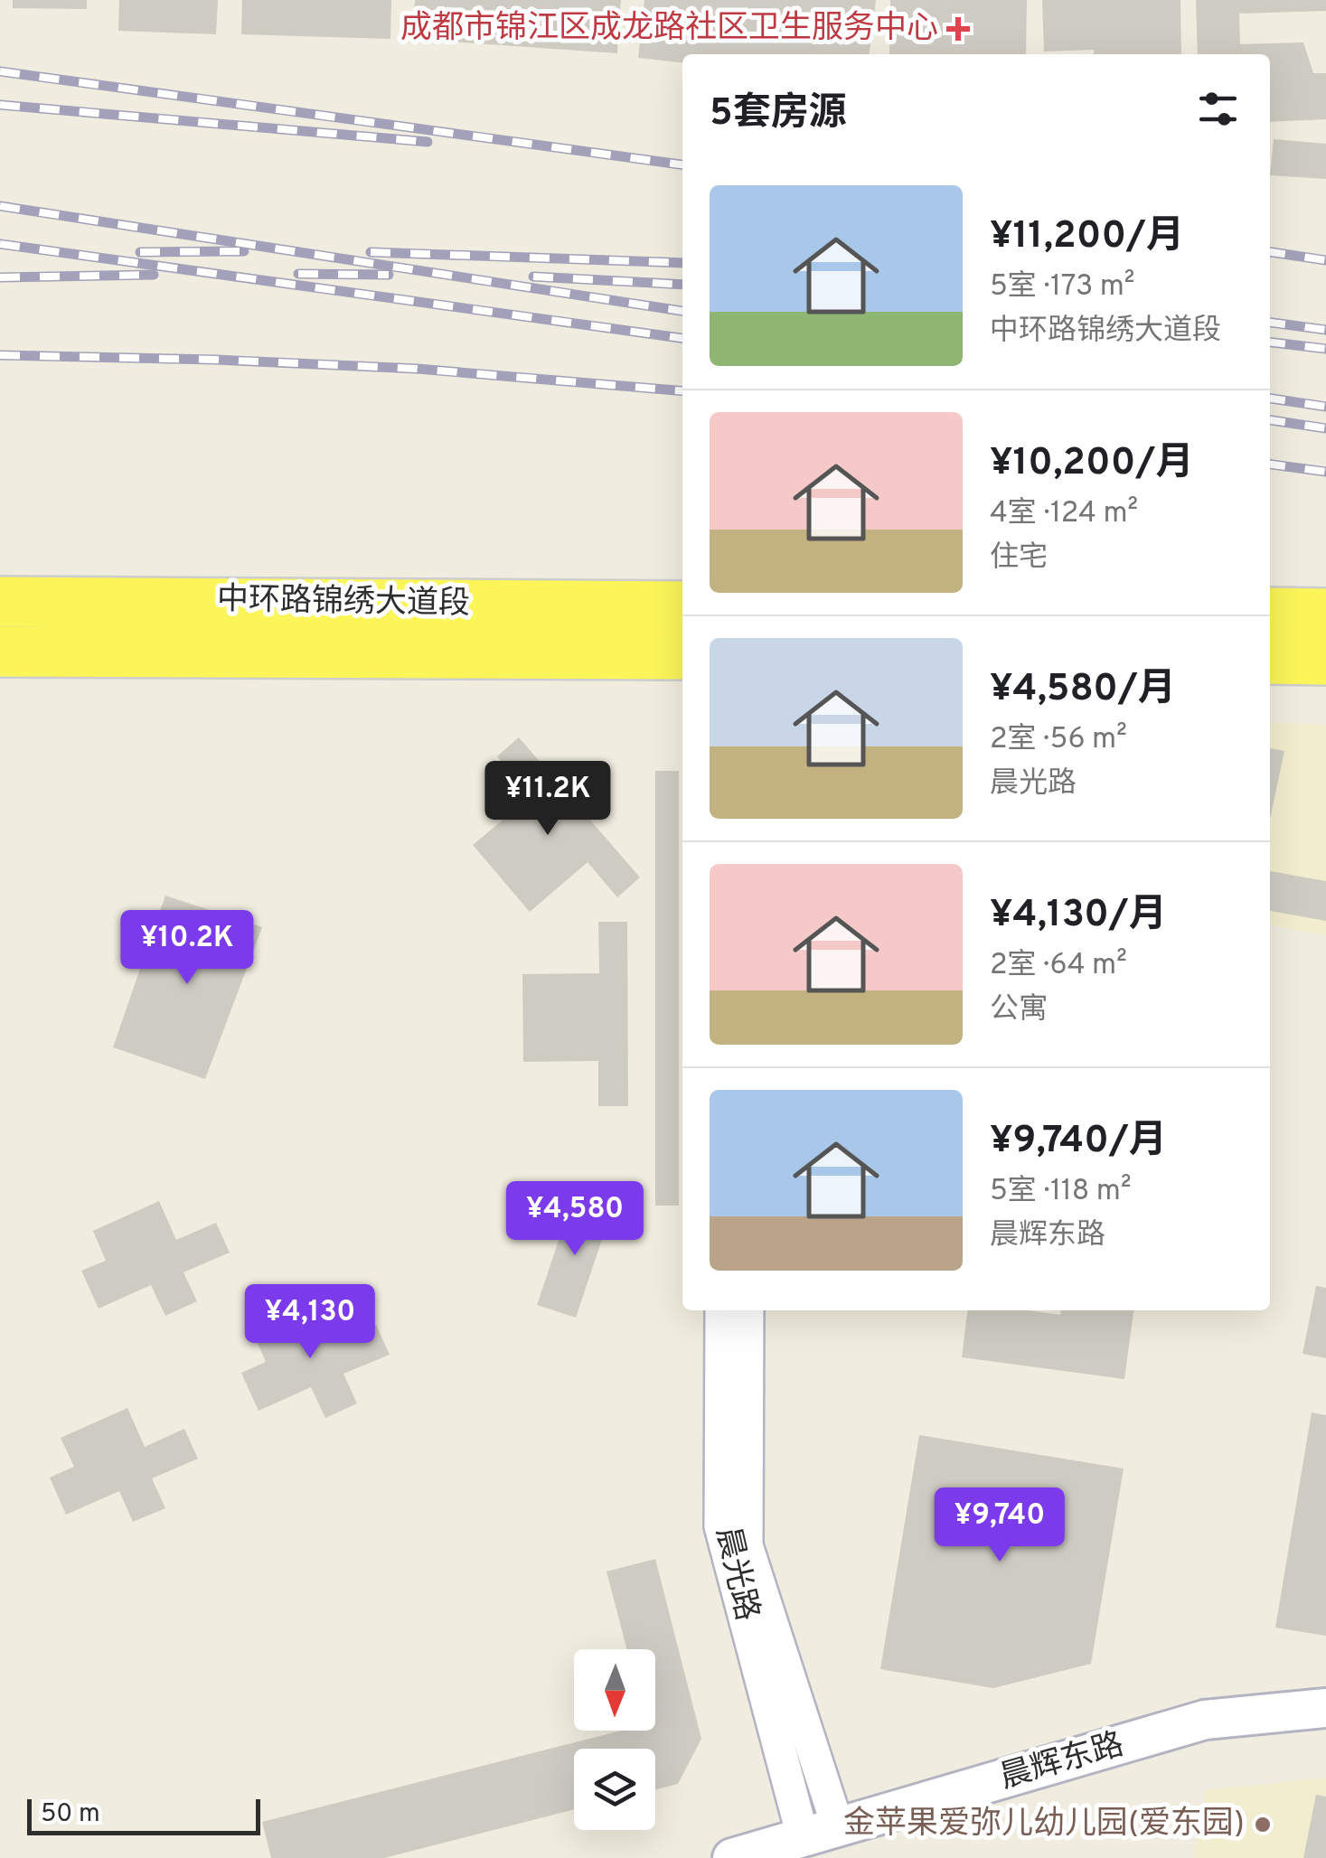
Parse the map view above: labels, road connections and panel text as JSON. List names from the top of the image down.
{
  "streets": {
    "main road": ["中环路锦绣大道段"],
    "street": ["晨光路", "晨辉东路"]
  },
  "crossings": [
    ["晨光路", "晨辉东路"]
  ],
  "places": {
    "health": ["成都市锦江区成龙路社区卫生服务中心"],
    "other": ["金苹果爱弥儿幼儿园(爱东园)"]
  },
  "scale_bar": "50 m",
  "north": "bottom",
  "page": {
    "heading": "5套房源",
    "list": [
      {
        "name": "¥11,200/月",
        "note": "5室 · 173 m² · 中环路锦绣大道段"
      },
      {
        "name": "¥10,200/月",
        "note": "4室 · 124 m² · 住宅"
      },
      {
        "name": "¥4,580/月",
        "note": "2室 · 56 m² · 晨光路"
      },
      {
        "name": "¥4,130/月",
        "note": "2室 · 64 m² · 公寓"
      },
      {
        "name": "¥9,740/月",
        "note": "5室 · 118 m² · 晨辉东路"
      }
    ],
    "price": [
      "¥11.2K",
      "¥10.2K",
      "¥4,580",
      "¥4,130",
      "¥9,740"
    ],
    "scale": "50 m"
  }
}
